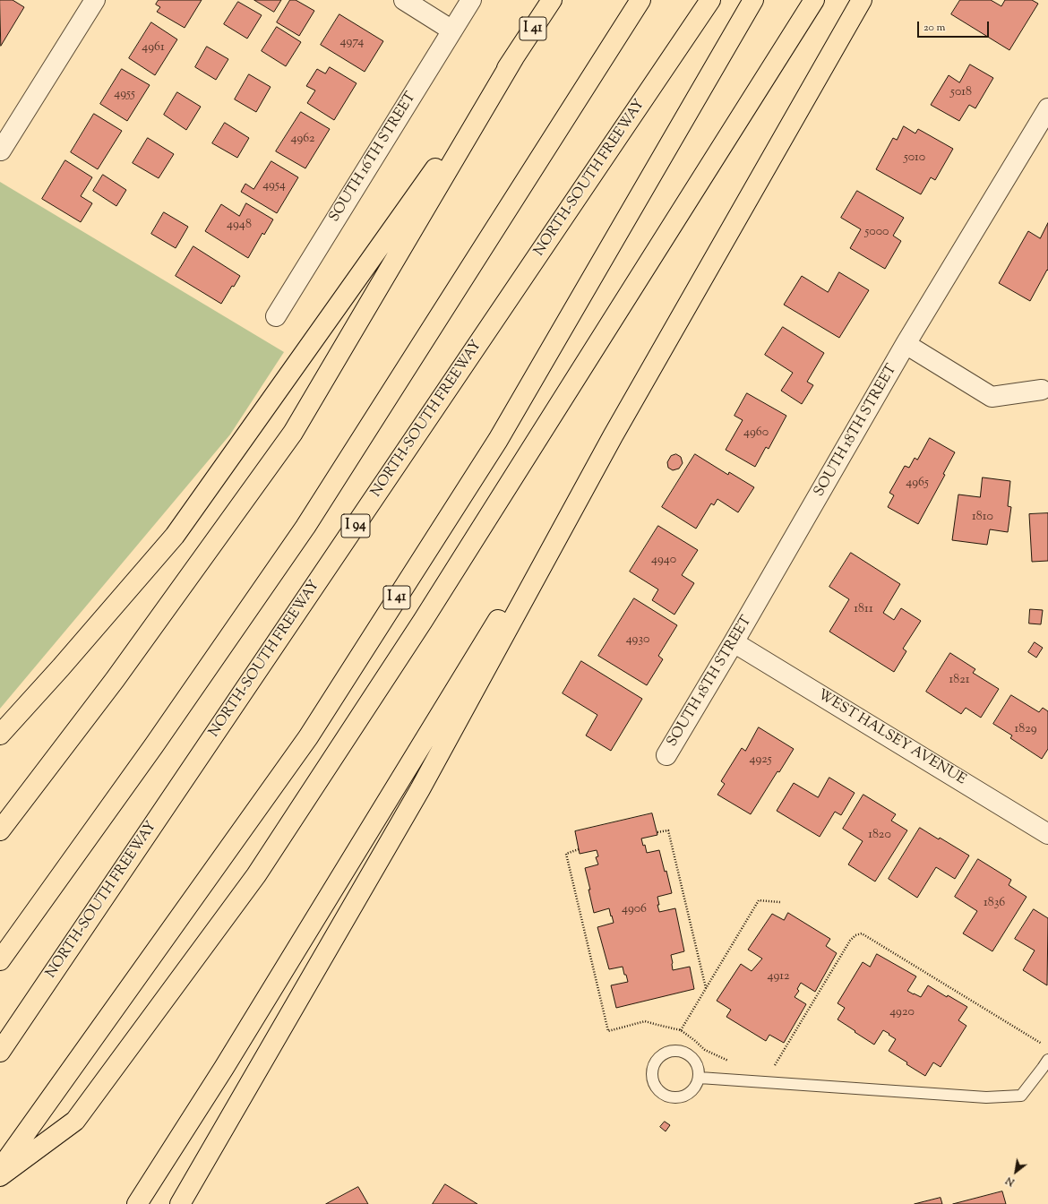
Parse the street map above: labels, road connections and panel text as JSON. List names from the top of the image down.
{
  "streets": {
    "highway": ["I 41", "NORTH-SOUTH FREEWAY", "I 94"],
    "street": ["SOUTH 16TH STREET", "SOUTH 18TH STREET", "WEST HALSEY AVENUE"]
  },
  "crossings": [
    ["SOUTH 18TH STREET", "WEST HALSEY AVENUE"]
  ],
  "house_numbers": [
    "4974",
    "4961",
    "5018",
    "4955",
    "4962",
    "5010",
    "4954",
    "4948",
    "5000",
    "4960",
    "4965",
    "1810",
    "4940",
    "1811",
    "4930",
    "1821",
    "1829",
    "4925",
    "1820",
    "1836",
    "4906",
    "4912",
    "4920"
  ],
  "scale_bar": "20 m",
  "north": "bottom left"
}
